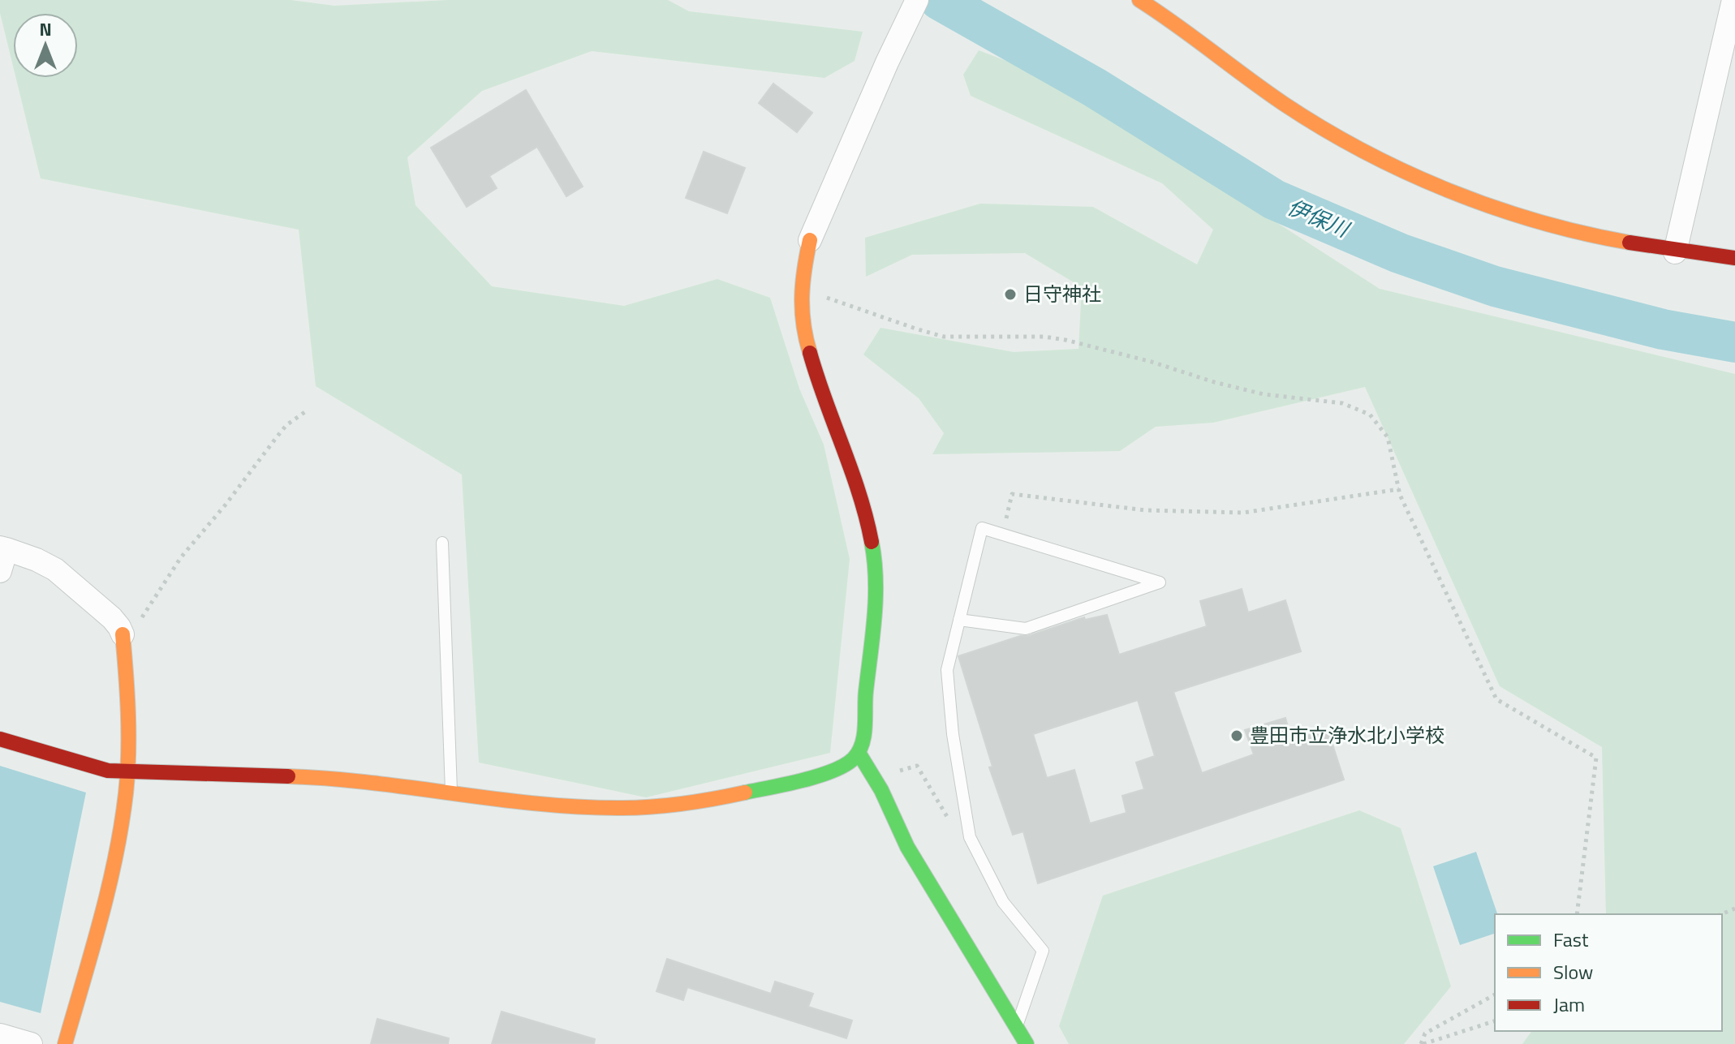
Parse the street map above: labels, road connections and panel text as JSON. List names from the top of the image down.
{
  "water": ["伊保川"],
  "places": ["日守神社", "豊田市立浄水北小学校"],
  "legend": ["Fast", "Slow", "Jam"],
  "north": "top"
}
